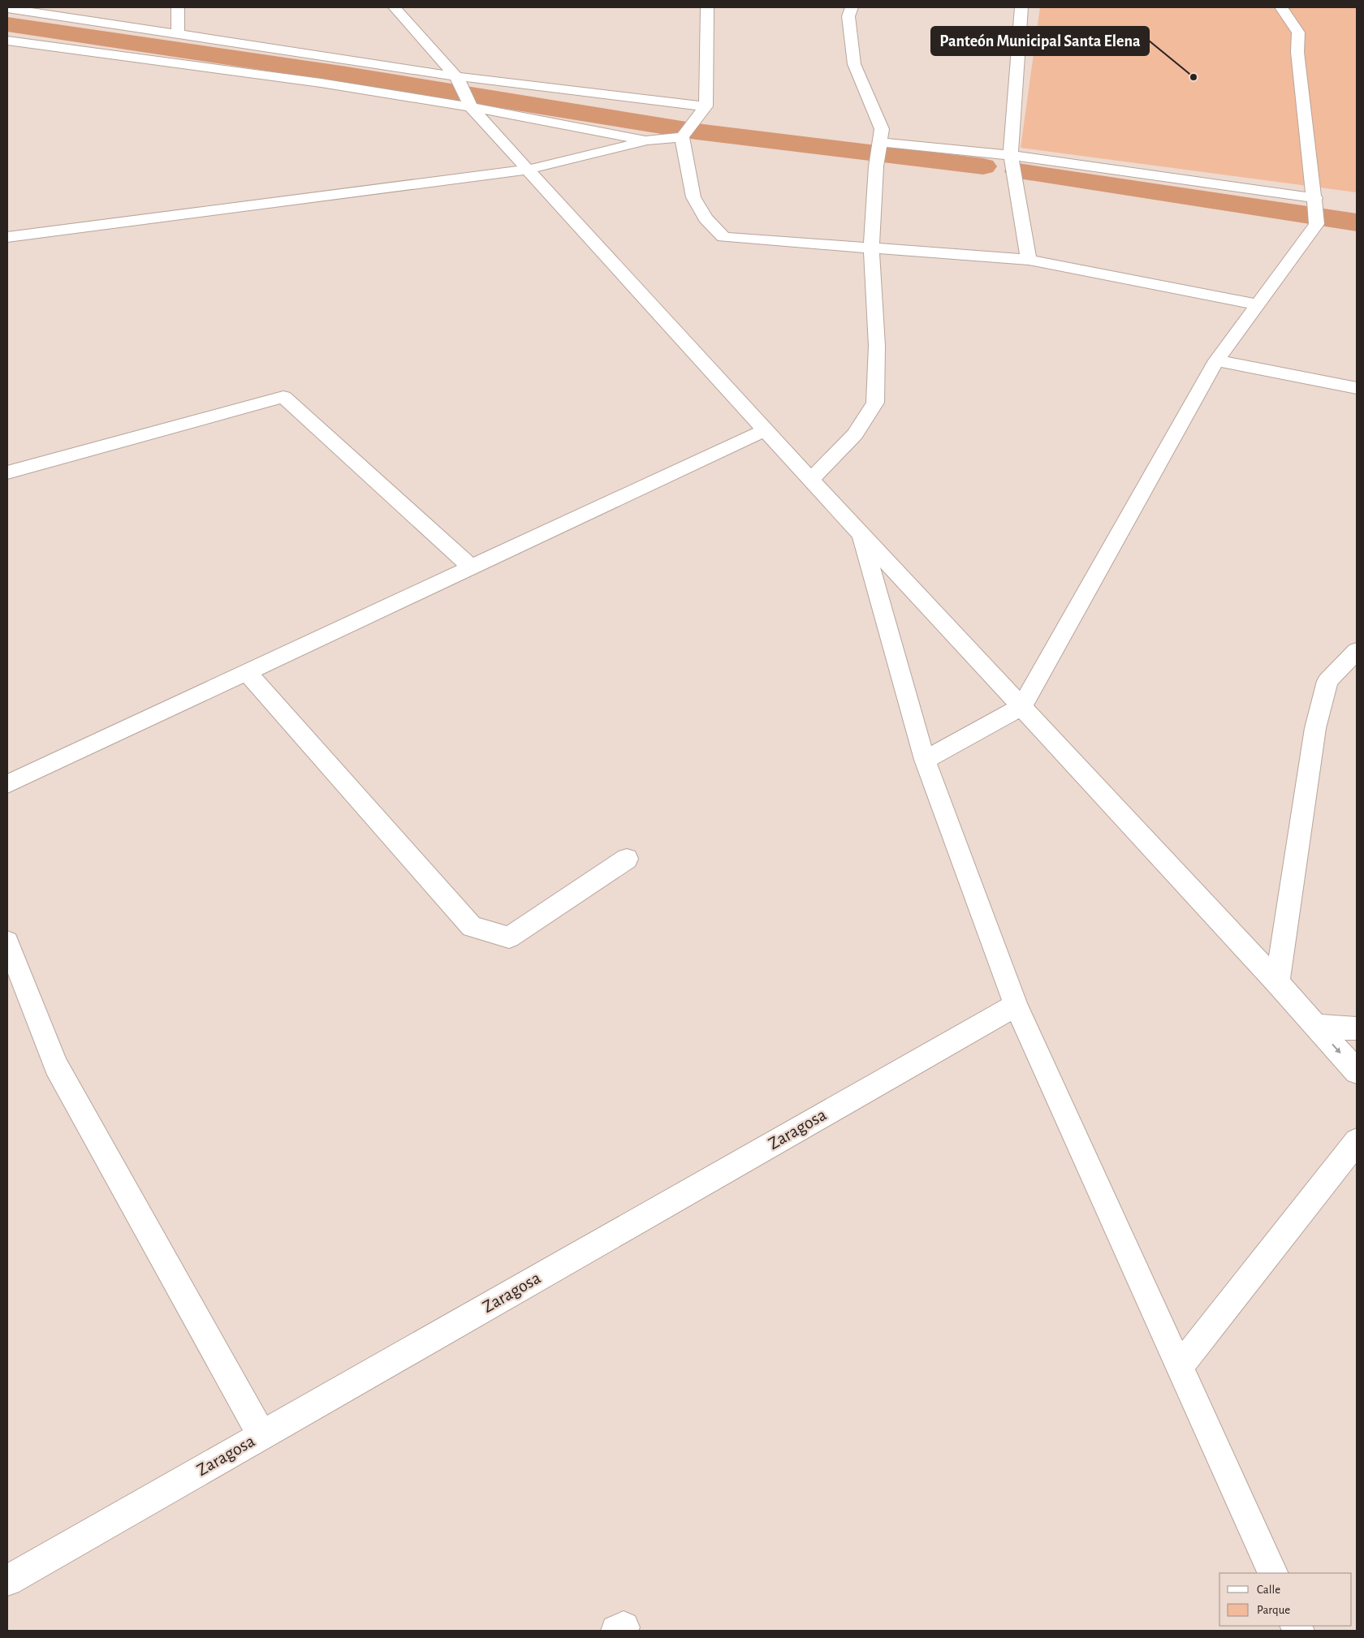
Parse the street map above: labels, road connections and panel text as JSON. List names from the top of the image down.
{
  "streets": {
    "street": ["Zaragosa"]
  },
  "places": ["Panteón Municipal Santa Elena"],
  "legend": ["Calle", "Parque"]
}
